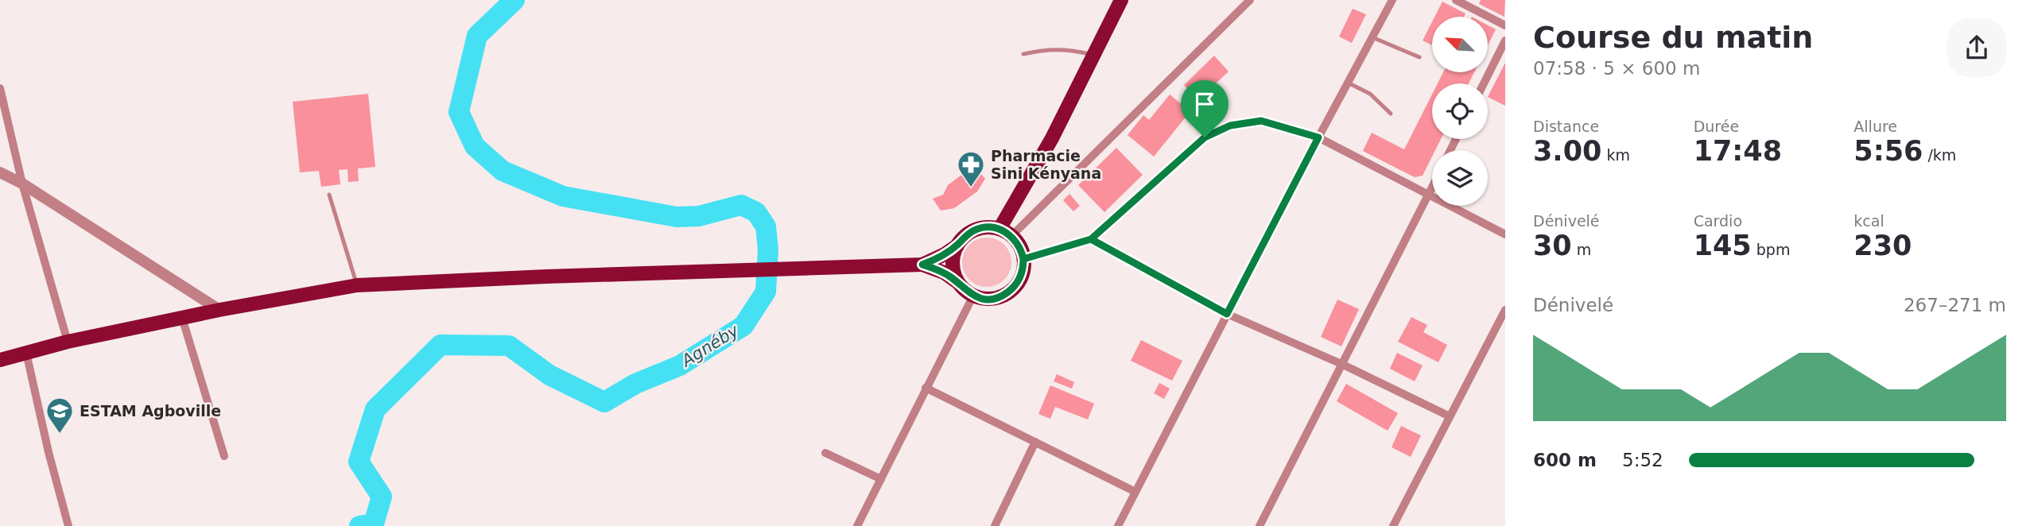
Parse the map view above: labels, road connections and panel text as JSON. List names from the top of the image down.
{
  "water": ["Agnéby"],
  "places": {
    "pharmacy": ["Pharmacie Sini Kényana"],
    "school or university": ["ESTAM Agboville"]
  },
  "north": "top left",
  "page": {
    "heading": ["Course du matin", "07:58 · 5 × 600 m"],
    "stats": [
      ["Distance", "3.00 km"],
      ["Durée", "17:48"],
      ["Allure", "5:56 /km"],
      ["Dénivelé", "30 m"],
      ["Cardio", "145 bpm"],
      ["kcal", "230"]
    ],
    "chart": ["Dénivelé", "267–271 m"],
    "list": [
      {
        "name": "600 m",
        "note": "5:52"
      }
    ]
  }
}
